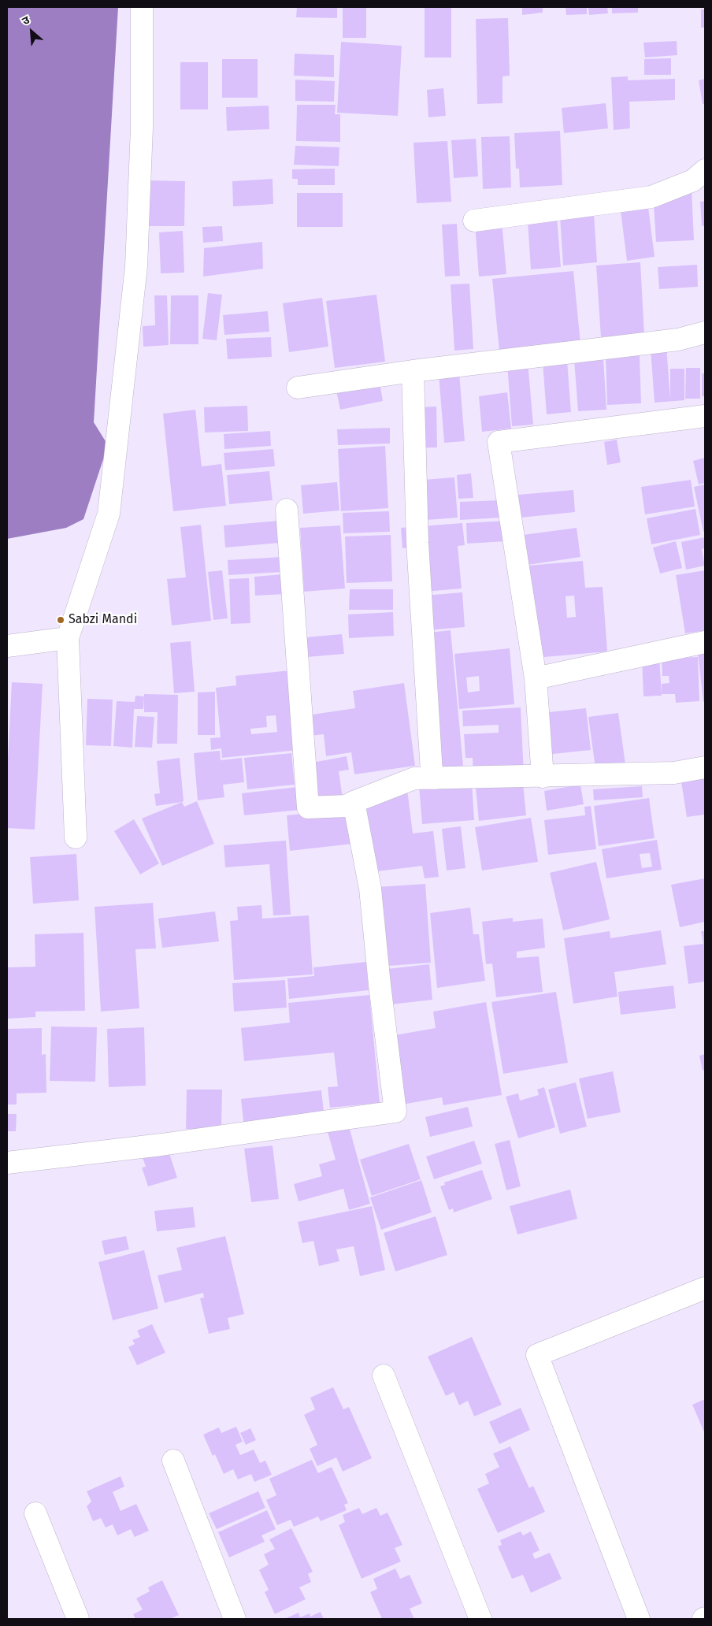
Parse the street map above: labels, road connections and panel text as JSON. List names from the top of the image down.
{
  "places": ["Sabzi Mandi"],
  "north": "top left"
}
